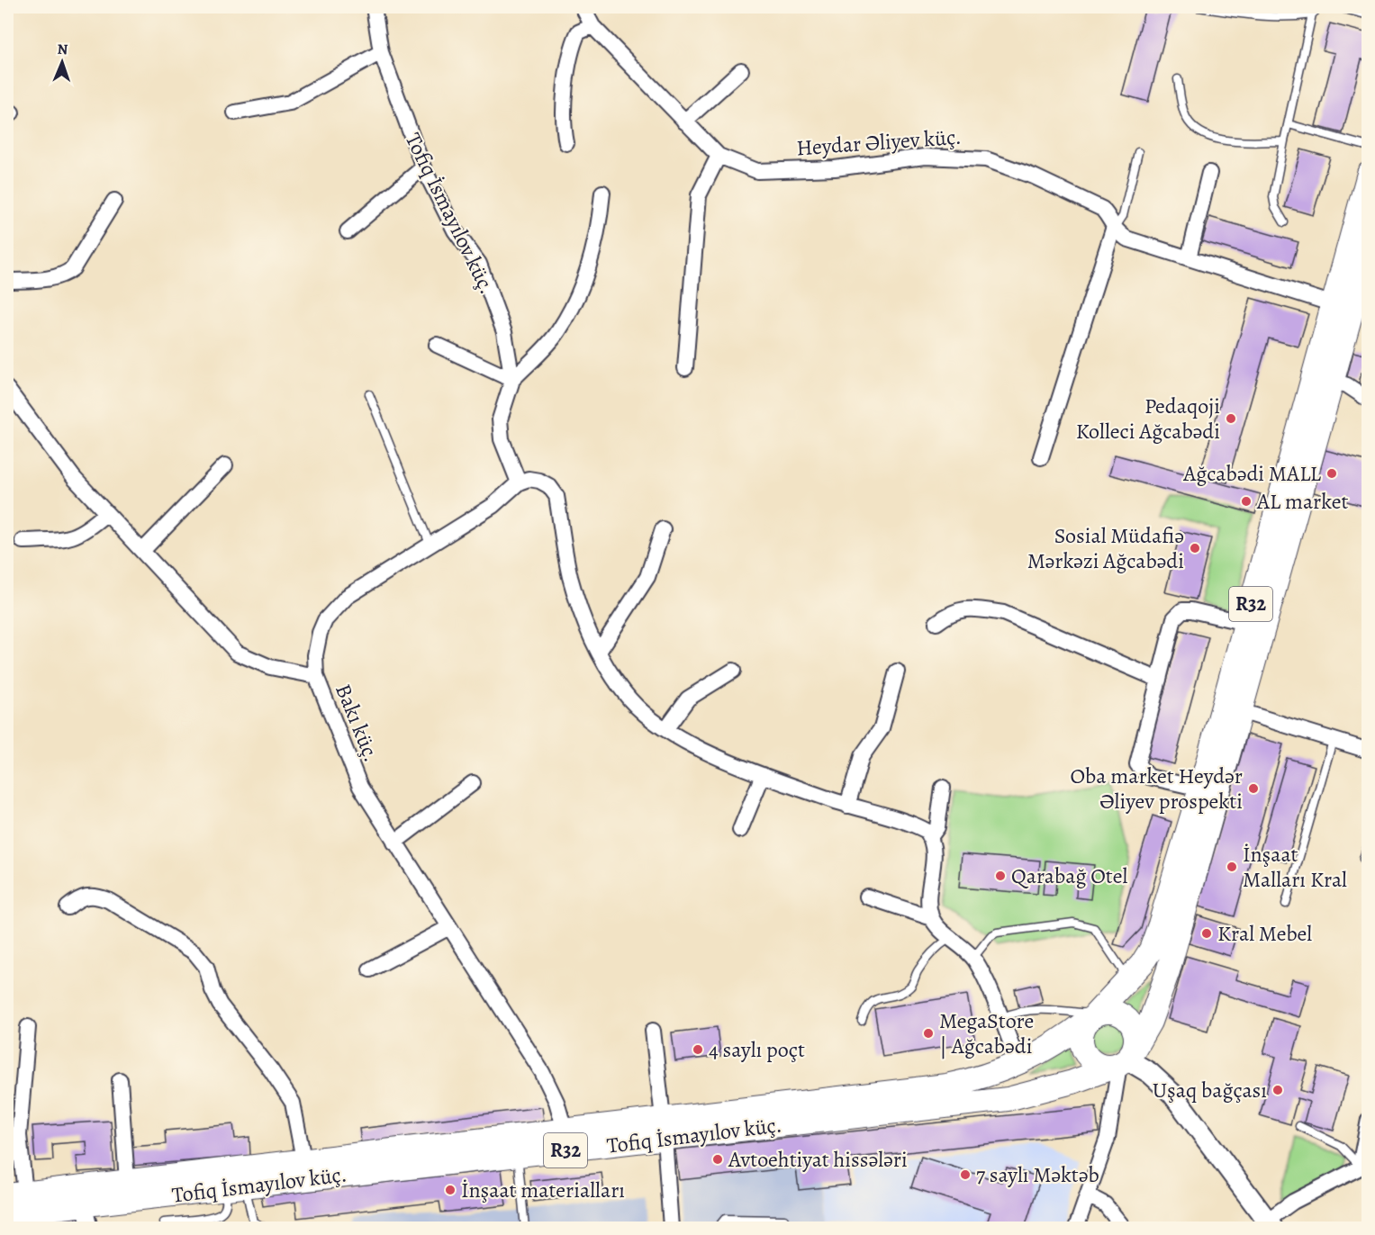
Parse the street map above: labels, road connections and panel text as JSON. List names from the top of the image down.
{
  "streets": {
    "main road": ["Tofiq İsmayılov küç.", "R32"],
    "street": ["Heydar Əliyev küç.", "Bakı küç."]
  },
  "crossings": [
    ["Tofiq İsmayılov küç.", "R32"],
    ["R32", "Bakı küç."]
  ],
  "places": [
    "Pedaqoji Kolleci Ağcabədi",
    "Ağcabədi MALL",
    "AL market",
    "Sosial Müdafiə Mərkəzi Ağcabədi",
    "Oba market Heydər Əliyev prospekti",
    "İnşaat Malları Kral",
    "Qarabağ Otel",
    "Kral Mebel",
    "MegaStore | Ağcabədi",
    "4 saylı poçt",
    "Uşaq bağçası",
    "Avtoehtiyat hissələri",
    "7 saylı Məktəb",
    "İnşaat materialları"
  ],
  "north": "top"
}
